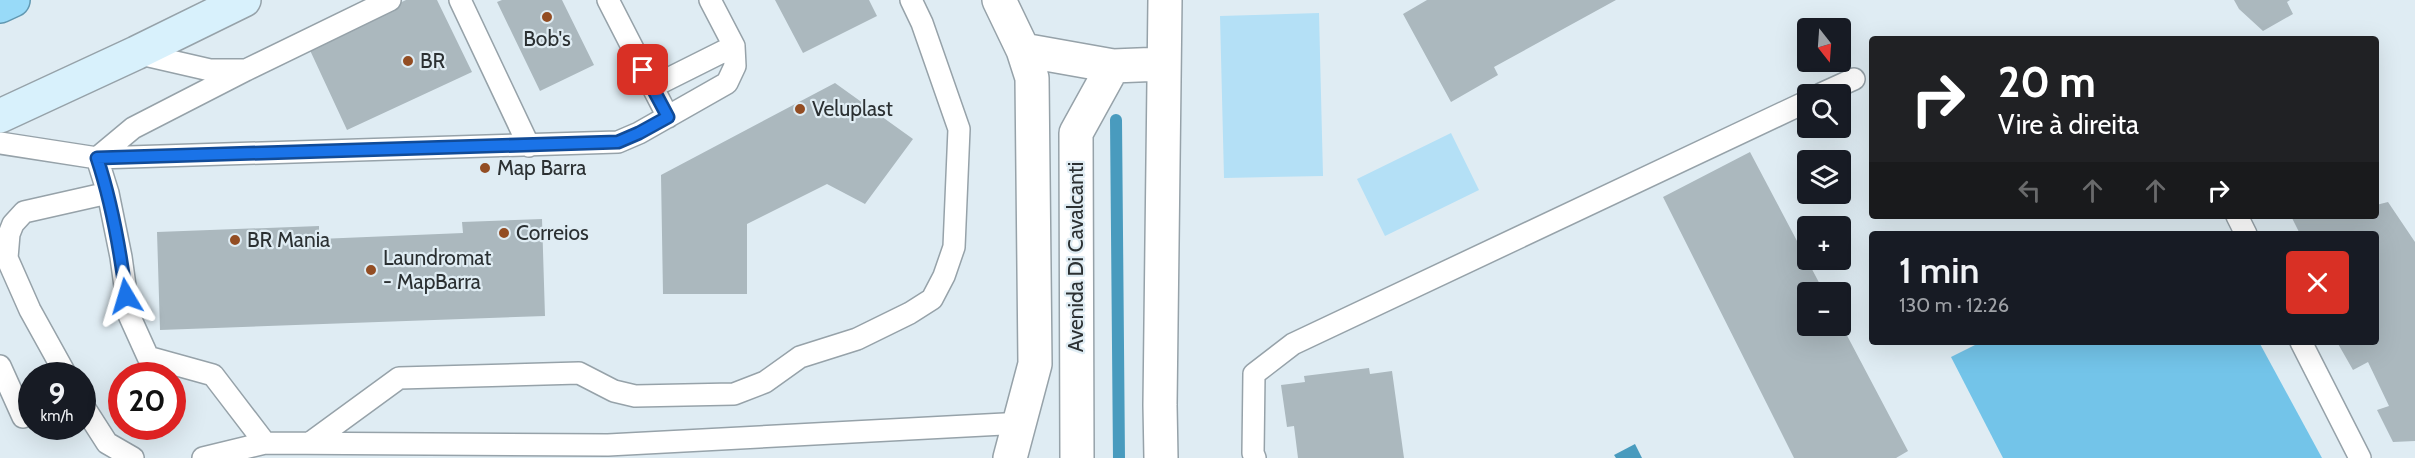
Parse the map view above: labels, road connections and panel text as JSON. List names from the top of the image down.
{
  "streets": {
    "street": ["Avenida Di Cavalcanti"]
  },
  "places": [
    "Bob's",
    "BR",
    "Veluplast",
    "Map Barra",
    "Correios",
    "BR Mania",
    "Laundromat - MapBarra"
  ],
  "north": "bottom",
  "page": {
    "map_buttons": ["+", "−"],
    "turn": ["20 m", "Vire à direita"],
    "heading": ["1 min", "130 m · 12:26"],
    "speed": "9 km/h",
    "limit": "20"
  }
}
